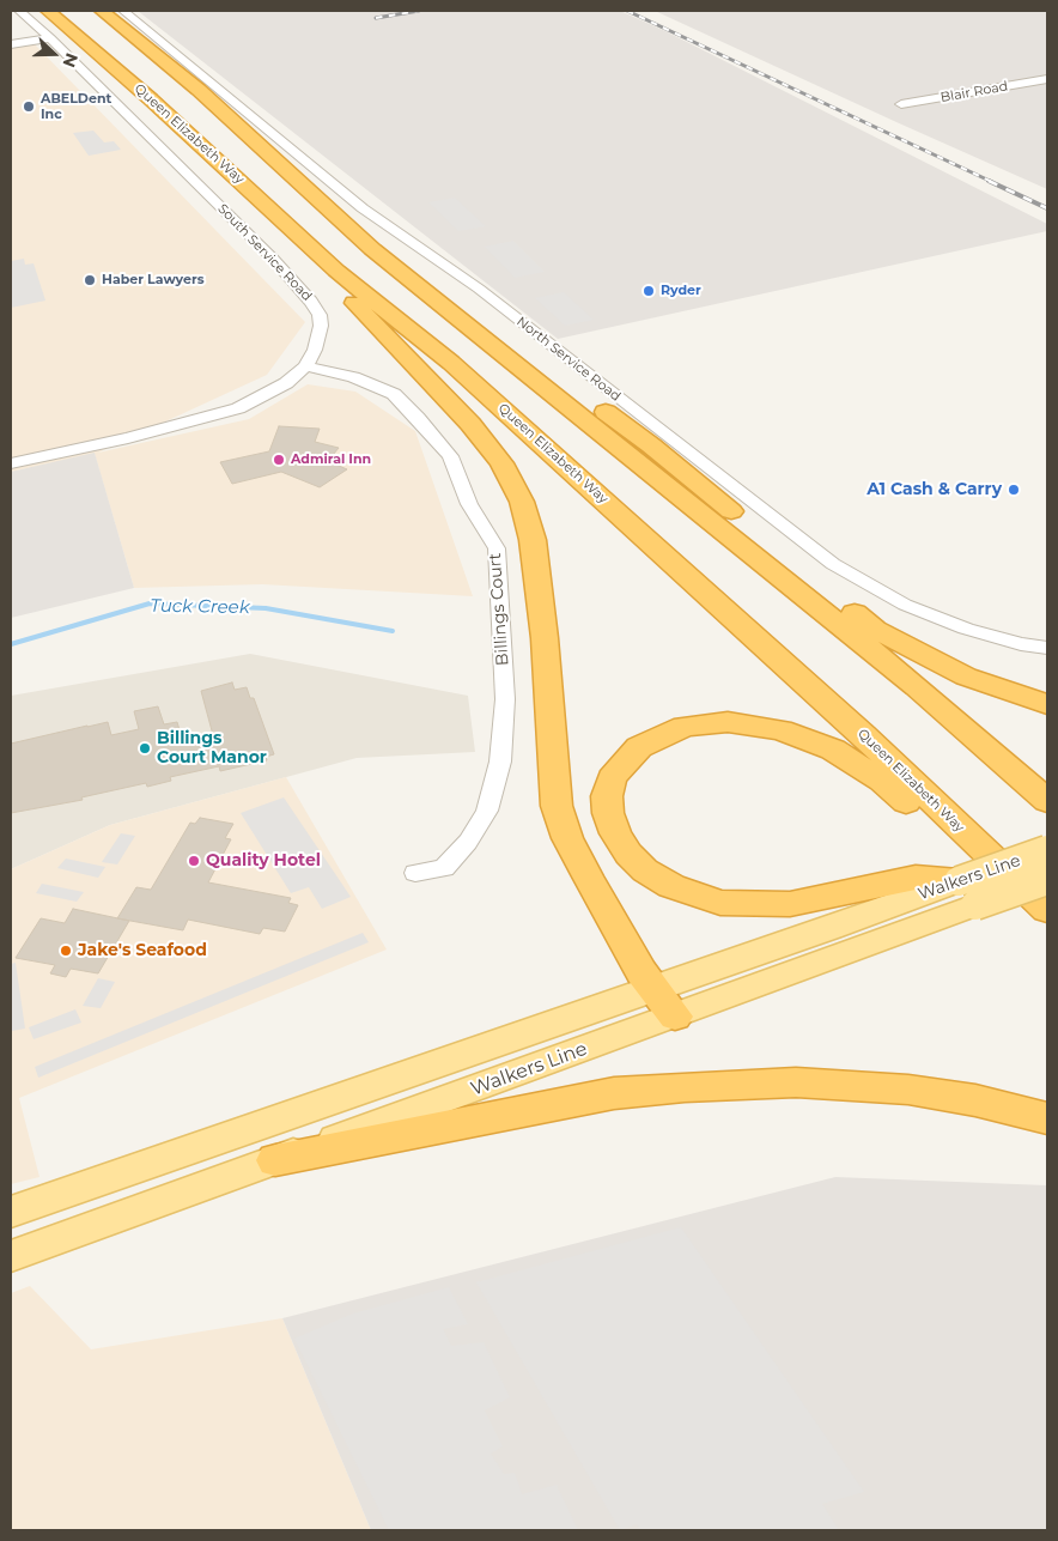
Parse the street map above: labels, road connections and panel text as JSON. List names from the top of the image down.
{
  "streets": {
    "highway": ["Queen Elizabeth Way"],
    "main road": ["Walkers Line"],
    "street": [
      "Blair Road",
      "South Service Road",
      "North Service Road",
      "Billings Court"
    ]
  },
  "crossings": [
    ["Queen Elizabeth Way", "Walkers Line"],
    ["South Service Road", "Billings Court"]
  ],
  "water": ["Tuck Creek"],
  "places": [
    "ABELDent Inc",
    "Haber Lawyers",
    "Ryder",
    "Admiral Inn",
    "A1 Cash & Carry",
    "Billings Court Manor",
    "Quality Hotel",
    "Jake's Seafood"
  ],
  "north": "right"
}
